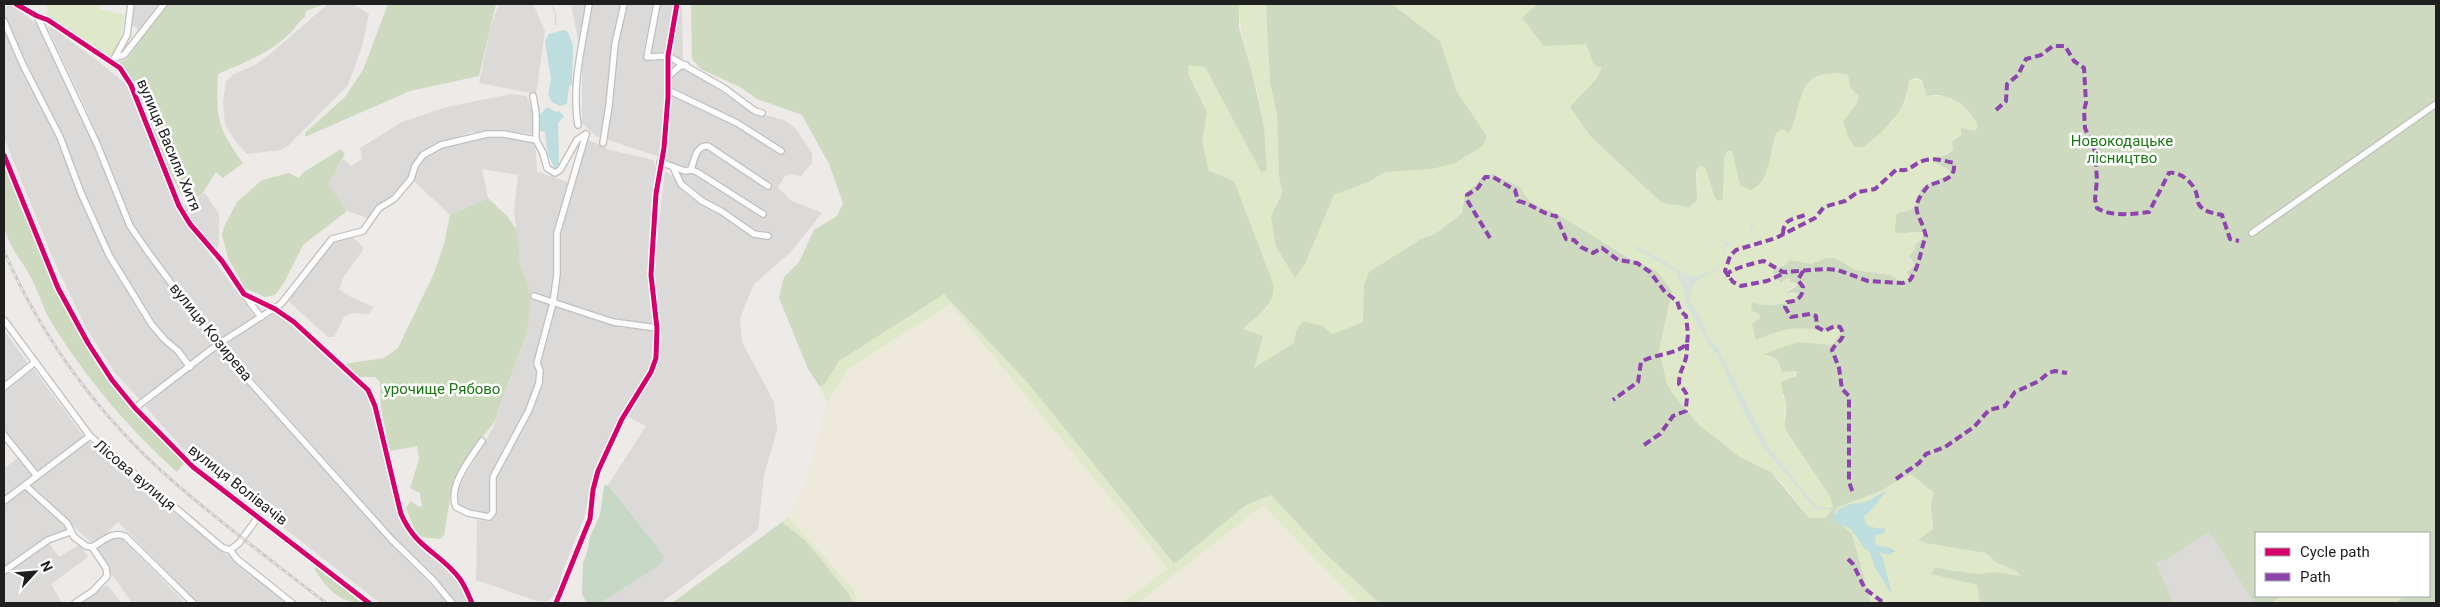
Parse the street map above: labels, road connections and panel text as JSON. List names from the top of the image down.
{
  "streets": {
    "street": [
      "вулиця Василя Хитя",
      "вулиця Козирева",
      "Лісова вулиця",
      "вулиця Волівачів"
    ]
  },
  "crossings": [
    ["вулиця Василя Хитя", "вулиця Козирева"]
  ],
  "parks": ["Новокодацьке лісництво", "урочище Рябово"],
  "legend": ["Cycle path", "Path"],
  "north": "top right"
}
